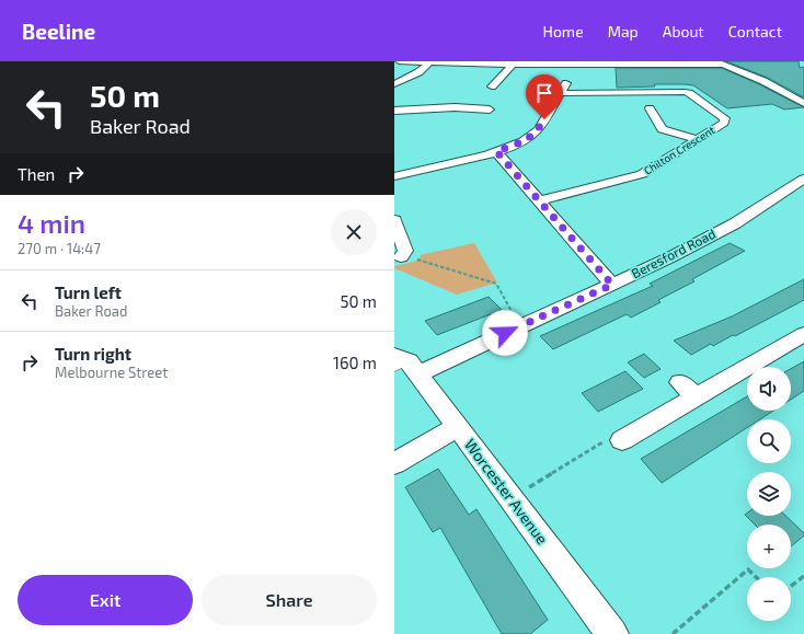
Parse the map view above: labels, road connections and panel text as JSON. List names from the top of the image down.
{
  "streets": {
    "street": ["Chilton Crescent", "Beresford Road", "Worcester Avenue"]
  },
  "crossings": [
    ["Beresford Road", "Worcester Avenue"]
  ],
  "page": {
    "header": "Beeline",
    "nav": [
      "Home",
      "Map",
      "About",
      "Contact"
    ],
    "turn": ["50 m", "Baker Road"],
    "then": "Then",
    "heading": ["4 min", "270 m · 14:47"],
    "list": [
      {
        "name": "Turn left",
        "note": "Baker Road",
        "value": "50 m"
      },
      {
        "name": "Turn right",
        "note": "Melbourne Street",
        "value": "160 m"
      }
    ],
    "map_buttons": ["+", "−"],
    "buttons": ["Exit", "Share"]
  }
}
